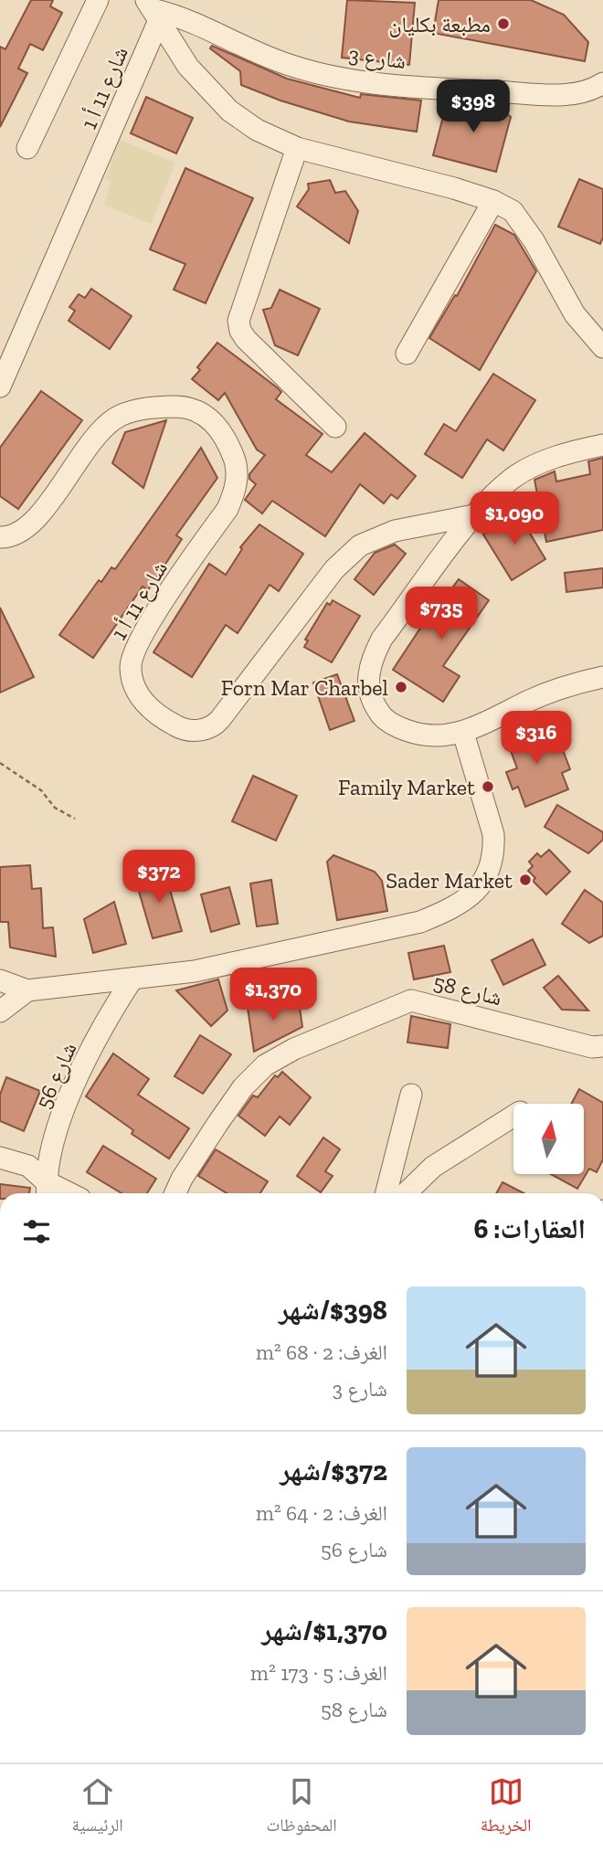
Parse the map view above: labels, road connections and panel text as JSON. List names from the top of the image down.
{
  "streets": {
    "street": [
      "شارع 3",
      "شارع 11 أ 1",
      "شارع 58",
      "شارع 56"
    ]
  },
  "crossings": [
    ["شارع 3", "شارع 11 أ 1"]
  ],
  "places": [
    "مطبعة بكليان",
    "Forn Mar Charbel",
    "Family Market",
    "Sader Market"
  ],
  "north": "top",
  "page": {
    "price": [
      "$398",
      "$1,090",
      "$735",
      "$316",
      "$372",
      "$1,370"
    ],
    "heading": "العقارات: 6",
    "list": [
      {
        "name": "$398/شهر",
        "note": "الغرف: 2 · 68 m² · شارع 3"
      },
      {
        "name": "$372/شهر",
        "note": "الغرف: 2 · 64 m² · شارع 56"
      },
      {
        "name": "$1,370/شهر",
        "note": "الغرف: 5 · 173 m² · شارع 58"
      }
    ],
    "tabs": ["الخريطة", "المحفوظات", "الرئيسية"]
  }
}
